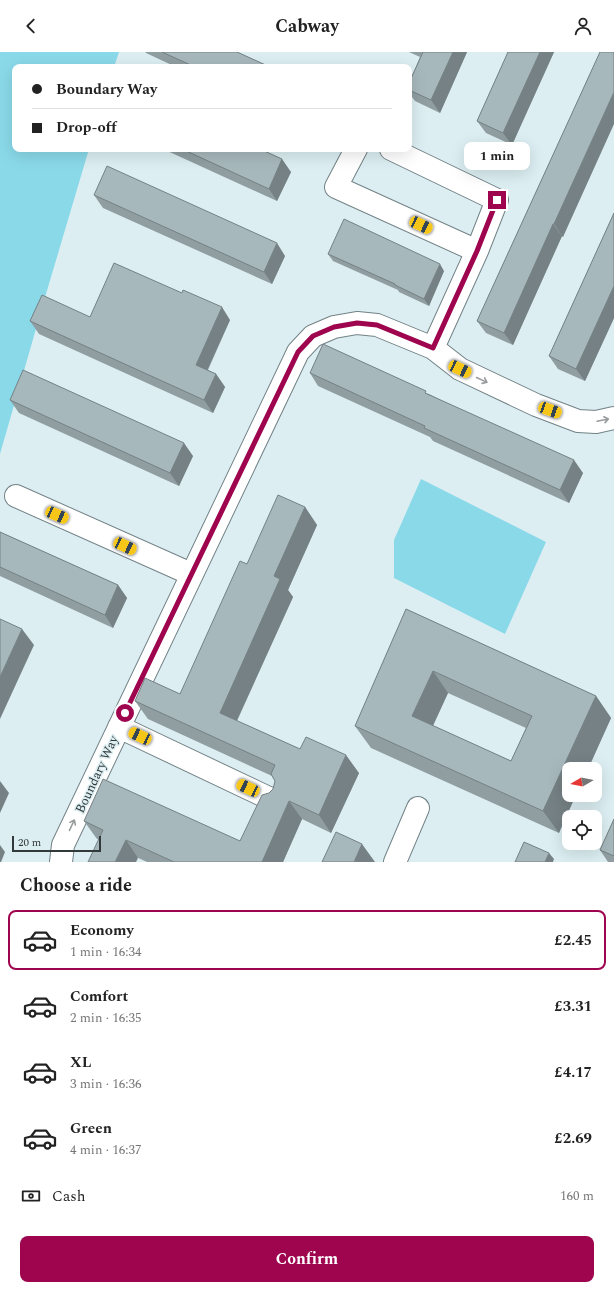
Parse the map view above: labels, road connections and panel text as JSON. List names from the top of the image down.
{
  "streets": {
    "street": ["Boundary Way"]
  },
  "scale_bar": "20 m",
  "north": "left",
  "page": {
    "header": "Cabway",
    "banner": ["Boundary Way", "Drop-off"],
    "bubble": "1 min",
    "scale": "20 m",
    "heading": "Choose a ride",
    "list": [
      {
        "name": "Economy",
        "note": "1 min · 16:34",
        "value": "£2.45"
      },
      {
        "name": "Comfort",
        "note": "2 min · 16:35",
        "value": "£3.31"
      },
      {
        "name": "XL",
        "note": "3 min · 16:36",
        "value": "£4.17"
      },
      {
        "name": "Green",
        "note": "4 min · 16:37",
        "value": "£2.69"
      }
    ],
    "pay": ["Cash", "160 m"],
    "buttons": "Confirm"
  }
}
